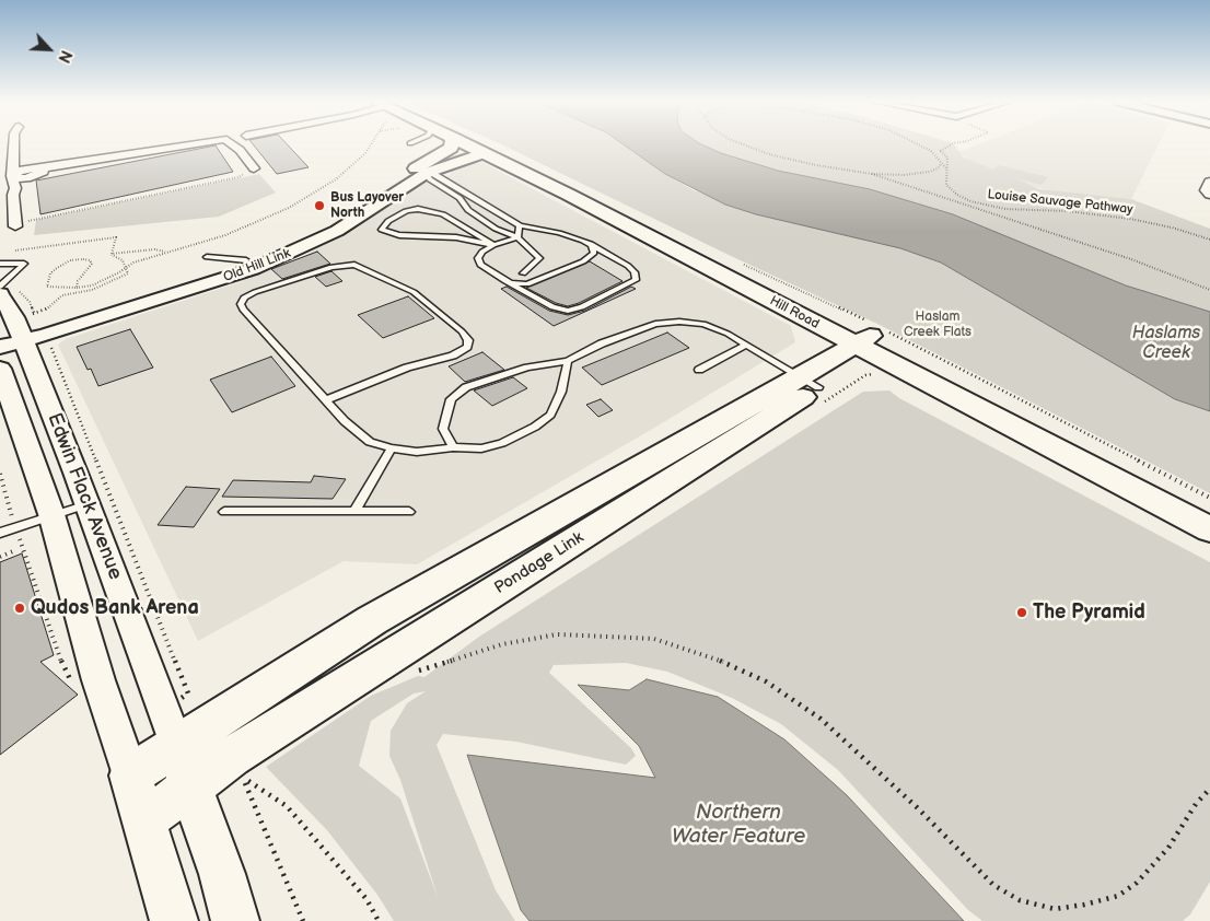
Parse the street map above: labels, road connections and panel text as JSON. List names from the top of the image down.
{
  "streets": {
    "main road": ["Hill Road", "Edwin Flack Avenue", "Pondage Link"],
    "street": ["Old Hill Link"],
    "path": ["Louise Sauvage Pathway"]
  },
  "crossings": [
    ["Old Hill Link", "Hill Road"],
    ["Old Hill Link", "Edwin Flack Avenue"],
    ["Hill Road", "Pondage Link"],
    ["Edwin Flack Avenue", "Pondage Link"]
  ],
  "water": ["Haslams Creek", "Northern Water Feature"],
  "parks": ["Haslam Creek Flats"],
  "places": ["Bus Layover North", "Qudos Bank Arena", "The Pyramid"],
  "north": "bottom right"
}
